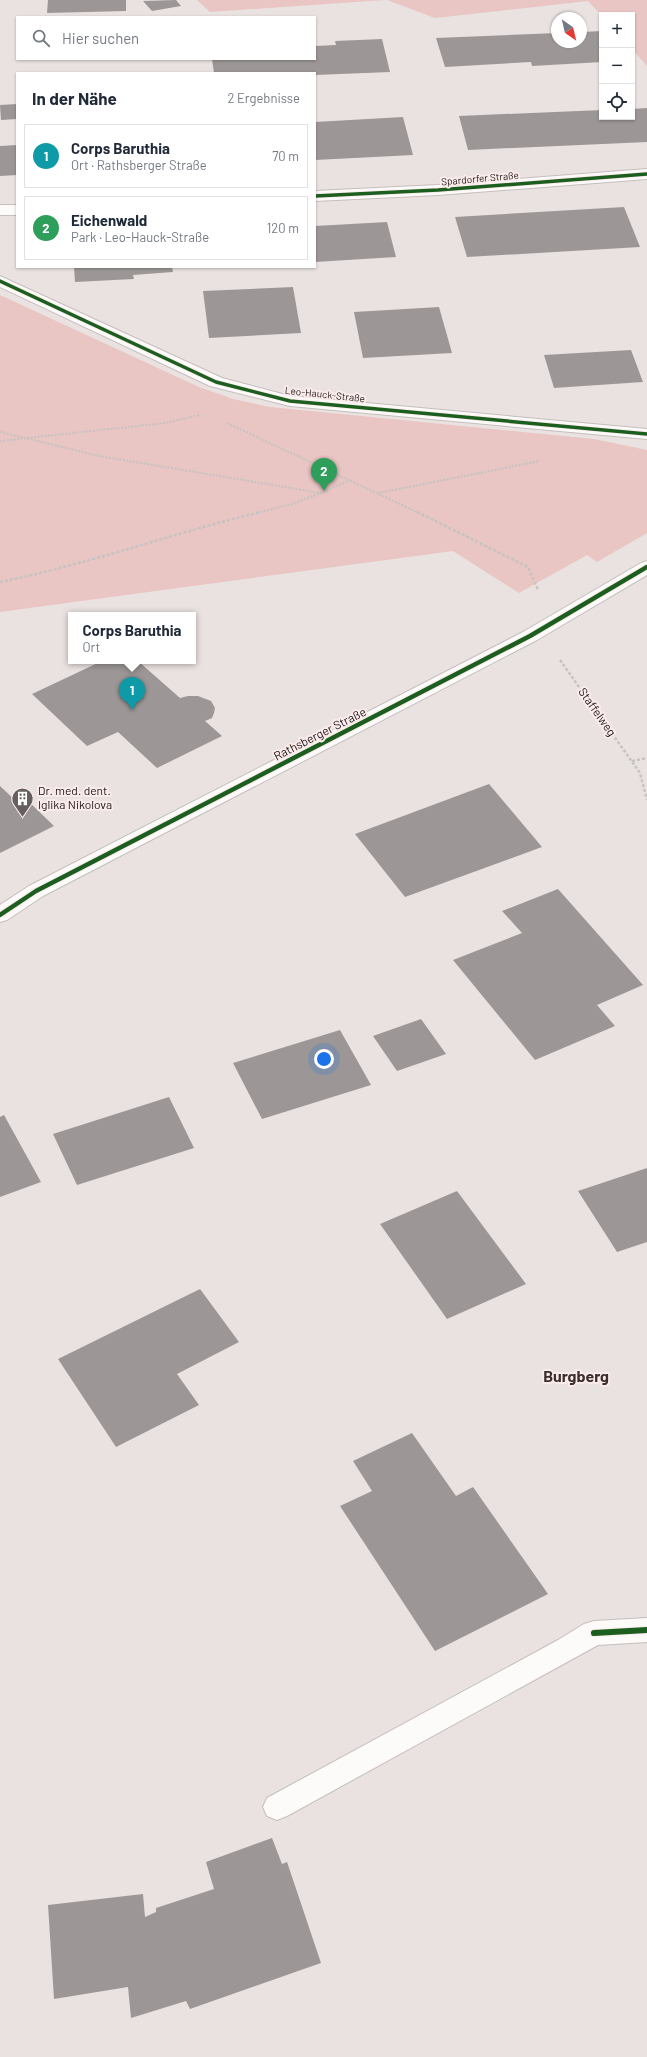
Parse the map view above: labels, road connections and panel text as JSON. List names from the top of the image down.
{
  "streets": {
    "street": ["Spardorfer Straße", "Leo-Hauck-Straße", "Rathsberger Straße"],
    "path": ["Staffelweg"]
  },
  "crossings": [
    ["Staffelweg", "Rathsberger Straße"]
  ],
  "districts": ["Burgberg"],
  "places": {
    "building": ["Dr. med. dent. Iglika Nikolova"]
  },
  "north": "bottom right",
  "page": {
    "map_buttons": ["+", "−"],
    "search": "Hier suchen",
    "heading": ["In der Nähe", "2 Ergebnisse"],
    "list": [
      {
        "mark": "1",
        "name": "Corps Baruthia",
        "note": "Ort · Rathsberger Straße",
        "value": "70 m"
      },
      {
        "mark": "2",
        "name": "Eichenwald",
        "note": "Park · Leo-Hauck-Straße",
        "value": "120 m"
      }
    ],
    "pins": ["2", "1"],
    "popup": ["Corps Baruthia", "Ort"]
  }
}
